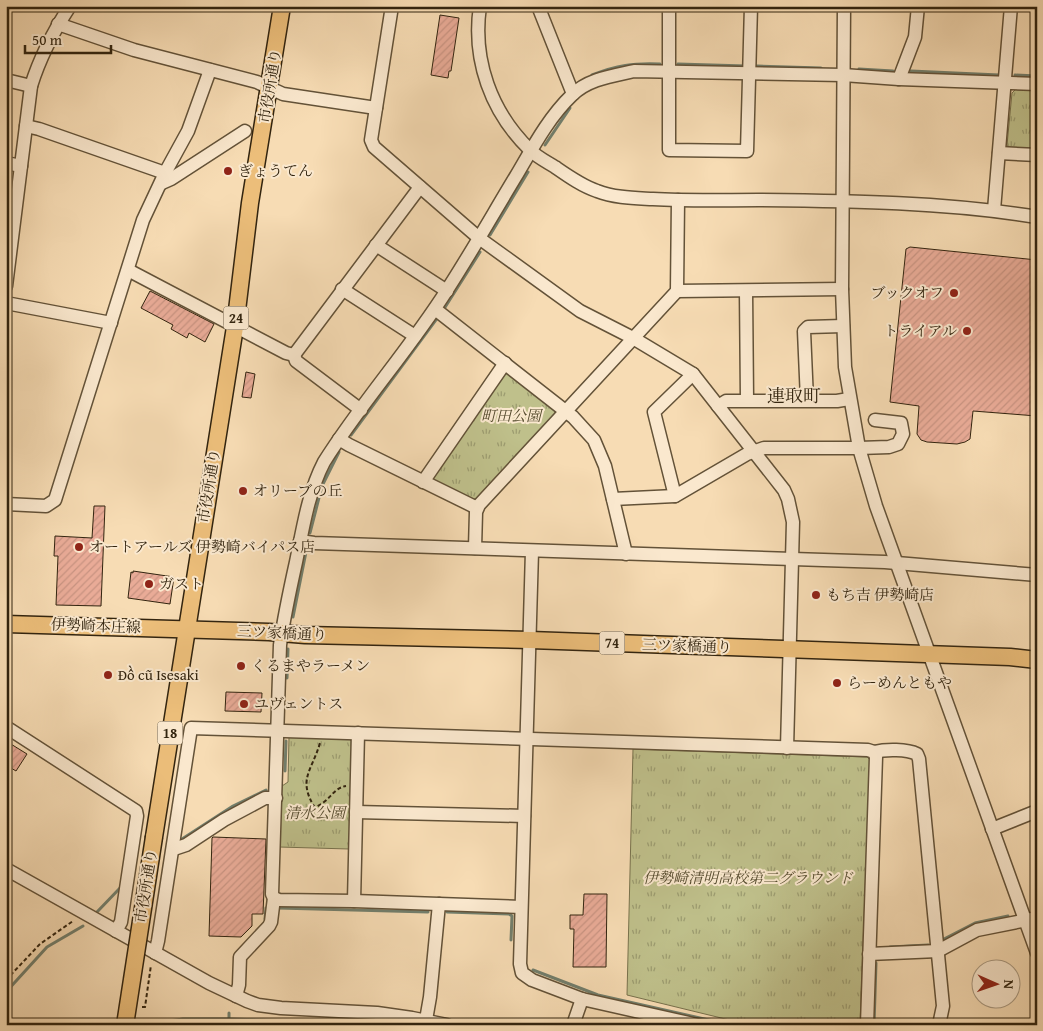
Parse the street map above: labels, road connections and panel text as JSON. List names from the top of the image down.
{
  "streets": {
    "main road": [
      "市役所通り",
      "24",
      "伊勢崎本庄線",
      "三ツ家橋通り",
      "74",
      "18"
    ]
  },
  "crossings": [
    ["市役所通り", "伊勢崎本庄線"],
    ["市役所通り", "三ツ家橋通り"],
    ["伊勢崎本庄線", "三ツ家橋通り"]
  ],
  "districts": ["連取町"],
  "parks": ["町田公園", "清水公園", "伊勢崎清明高校第二グラウンド"],
  "places": [
    "ぎょうてん",
    "ブックオフ",
    "トライアル",
    "オリーブの丘",
    "オートアールズ 伊勢崎バイパス店",
    "ガスト",
    "もち吉 伊勢崎店",
    "くるまやラーメン",
    "Đồ cũ Isesaki",
    "らーめんともや",
    "ユヴェントス"
  ],
  "scale_bar": "50 m",
  "north": "right"
}
